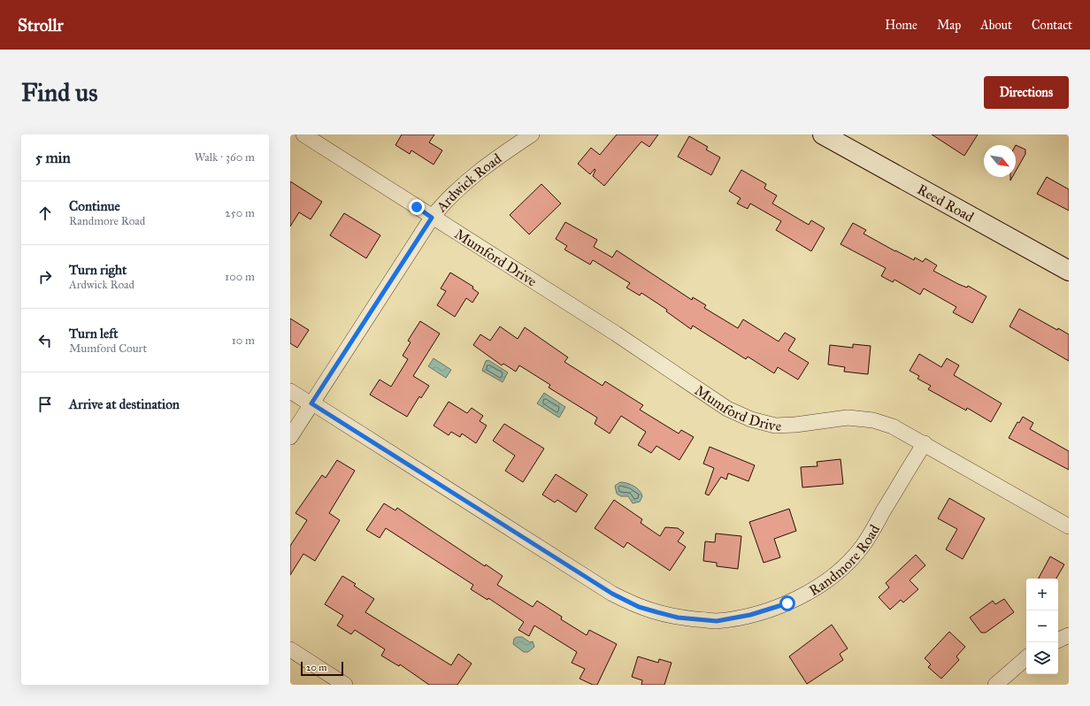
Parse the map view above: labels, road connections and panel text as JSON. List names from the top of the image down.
{
  "streets": {
    "main road": ["Reed Road"],
    "street": ["Ardwick Road", "Mumford Drive", "Randmore Road"]
  },
  "crossings": [
    ["Ardwick Road", "Mumford Drive"],
    ["Ardwick Road", "Randmore Road"],
    ["Mumford Drive", "Randmore Road"]
  ],
  "scale_bar": "20 m",
  "north": "bottom right",
  "page": {
    "header": "Strollr",
    "nav": [
      "Home",
      "Map",
      "About",
      "Contact"
    ],
    "buttons": "Directions",
    "title": "Find us",
    "heading": ["5 min", "Walk · 360 m"],
    "list": [
      ["Continue", "Randmore Road", "250 m"],
      ["Turn right", "Ardwick Road", "100 m"],
      ["Turn left", "Mumford Court", "10 m"],
      "Arrive at destination"
    ],
    "map_buttons": ["+", "−"],
    "scale": "20 m"
  }
}
